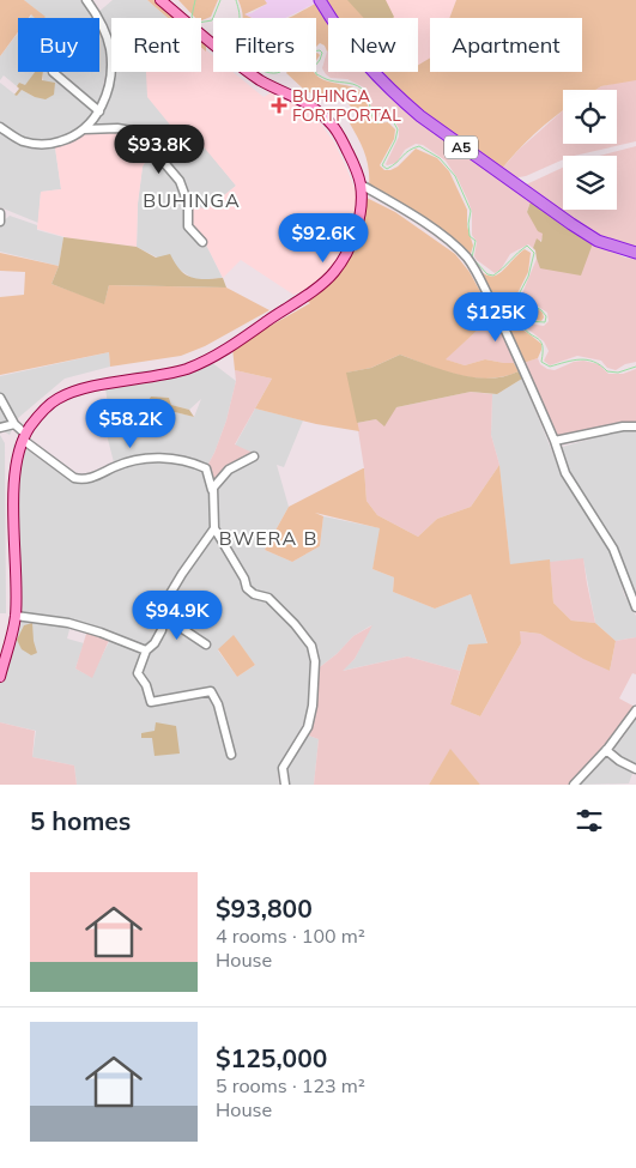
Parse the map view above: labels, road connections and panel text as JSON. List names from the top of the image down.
{
  "streets": {
    "highway": ["A5"]
  },
  "districts": ["BUHINGA", "BWERA B"],
  "places": {
    "health": ["BUHINGA FORTPORTAL"]
  },
  "page": {
    "chip": [
      "Buy",
      "Rent",
      "Filters",
      "New",
      "Apartment"
    ],
    "price": [
      "$93.8K",
      "$92.6K",
      "$125K",
      "$58.2K",
      "$94.9K"
    ],
    "heading": "5 homes",
    "list": [
      {
        "name": "$93,800",
        "note": "4 rooms · 100 m² · House"
      },
      {
        "name": "$125,000",
        "note": "5 rooms · 123 m² · House"
      }
    ]
  }
}
